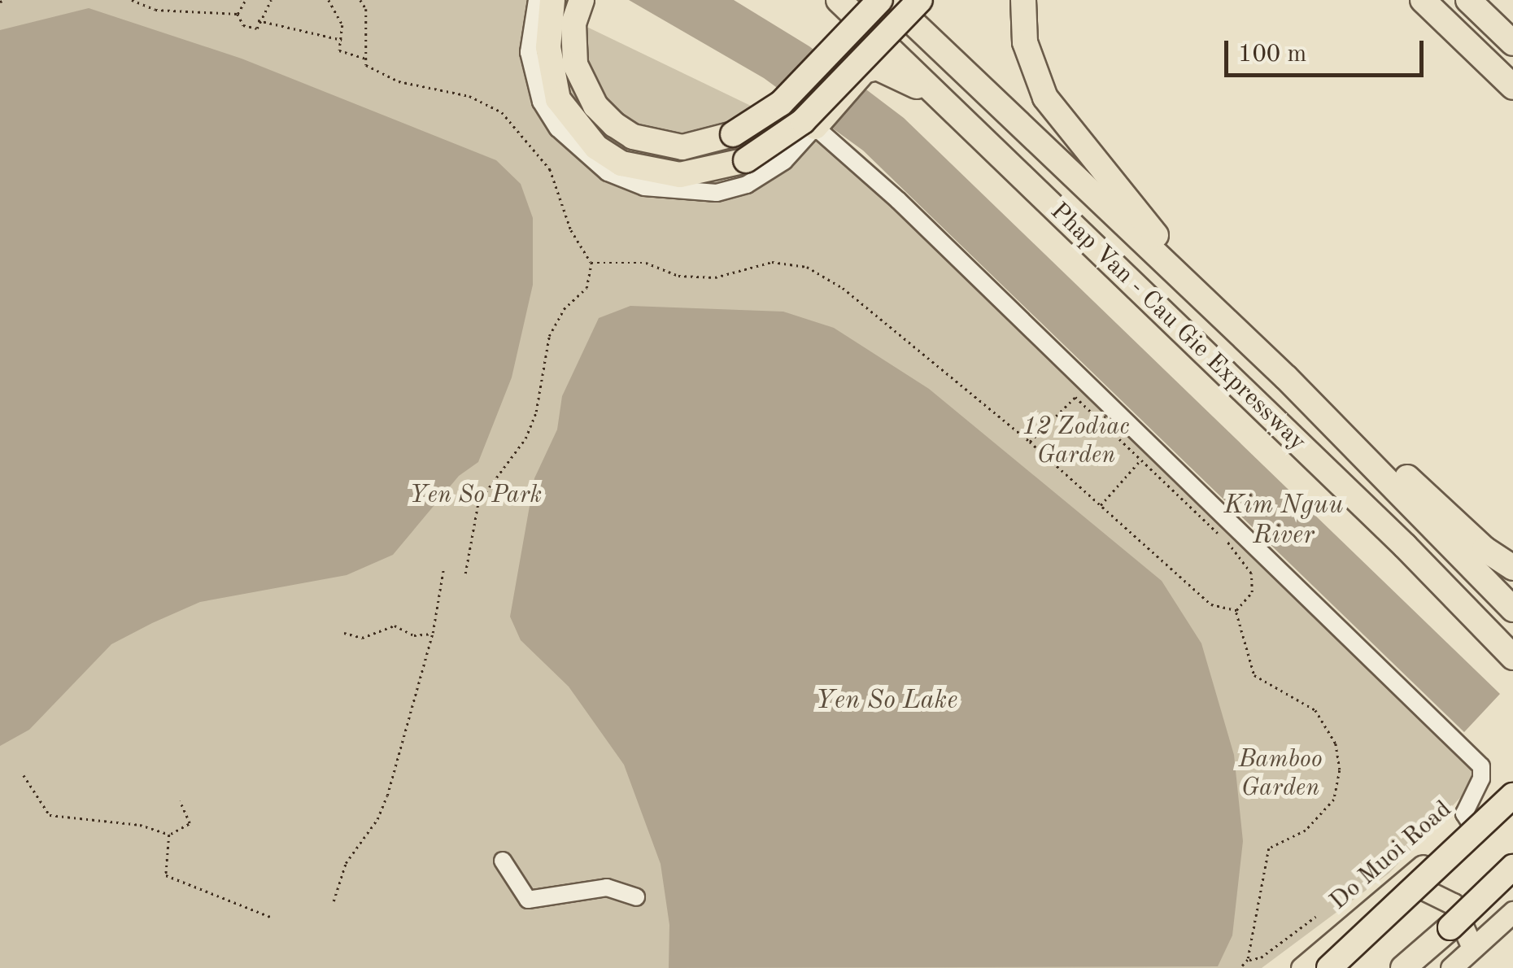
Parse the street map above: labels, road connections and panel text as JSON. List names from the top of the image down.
{
  "streets": {
    "highway": ["Phap Van - Cau Gie Expressway"],
    "main road": ["Do Muoi Road"]
  },
  "water": ["Kim Nguu River", "Yen So Lake"],
  "parks": ["12 Zodiac Garden", "Yen So Park", "Bamboo Garden"],
  "scale_bar": "100 m"
}
